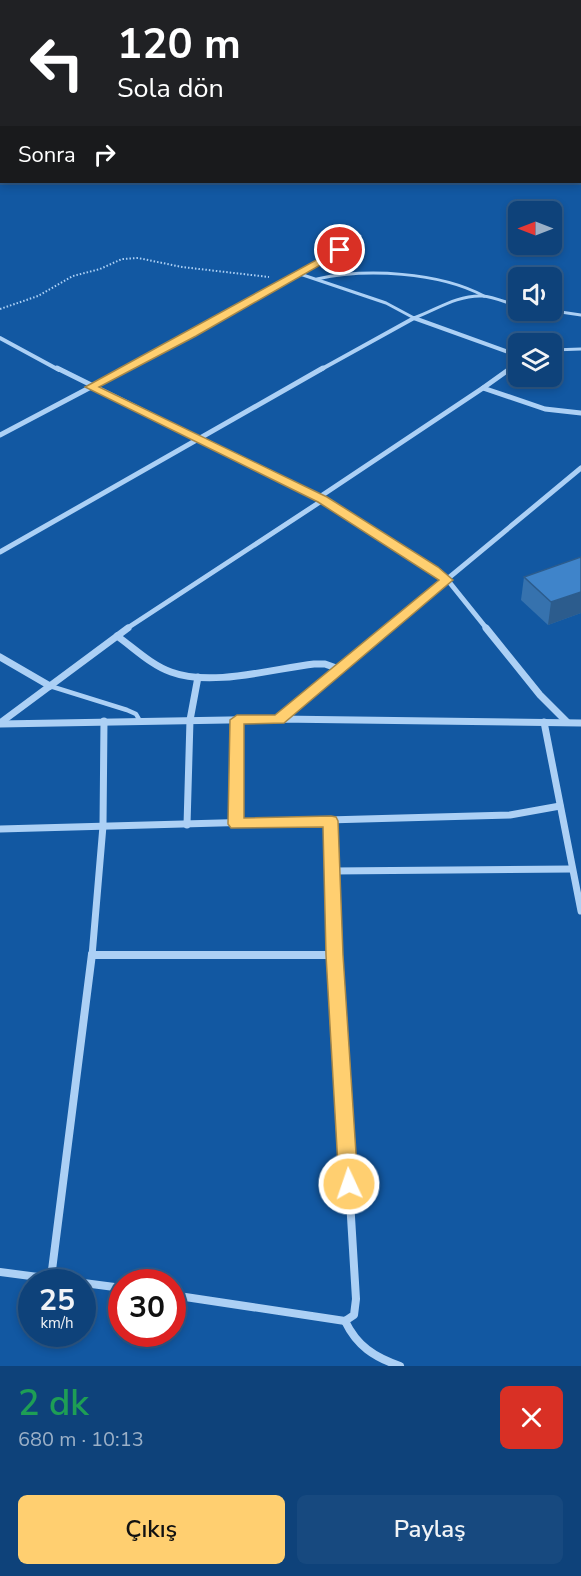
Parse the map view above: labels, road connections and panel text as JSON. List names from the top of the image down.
{
  "north": "left",
  "page": {
    "turn": ["120 m", "Sola dön"],
    "then": "Sonra",
    "speed": "25 km/h",
    "limit": "30",
    "heading": ["2 dk", "680 m · 10:13"],
    "buttons": ["Çıkış", "Paylaş"]
  }
}
